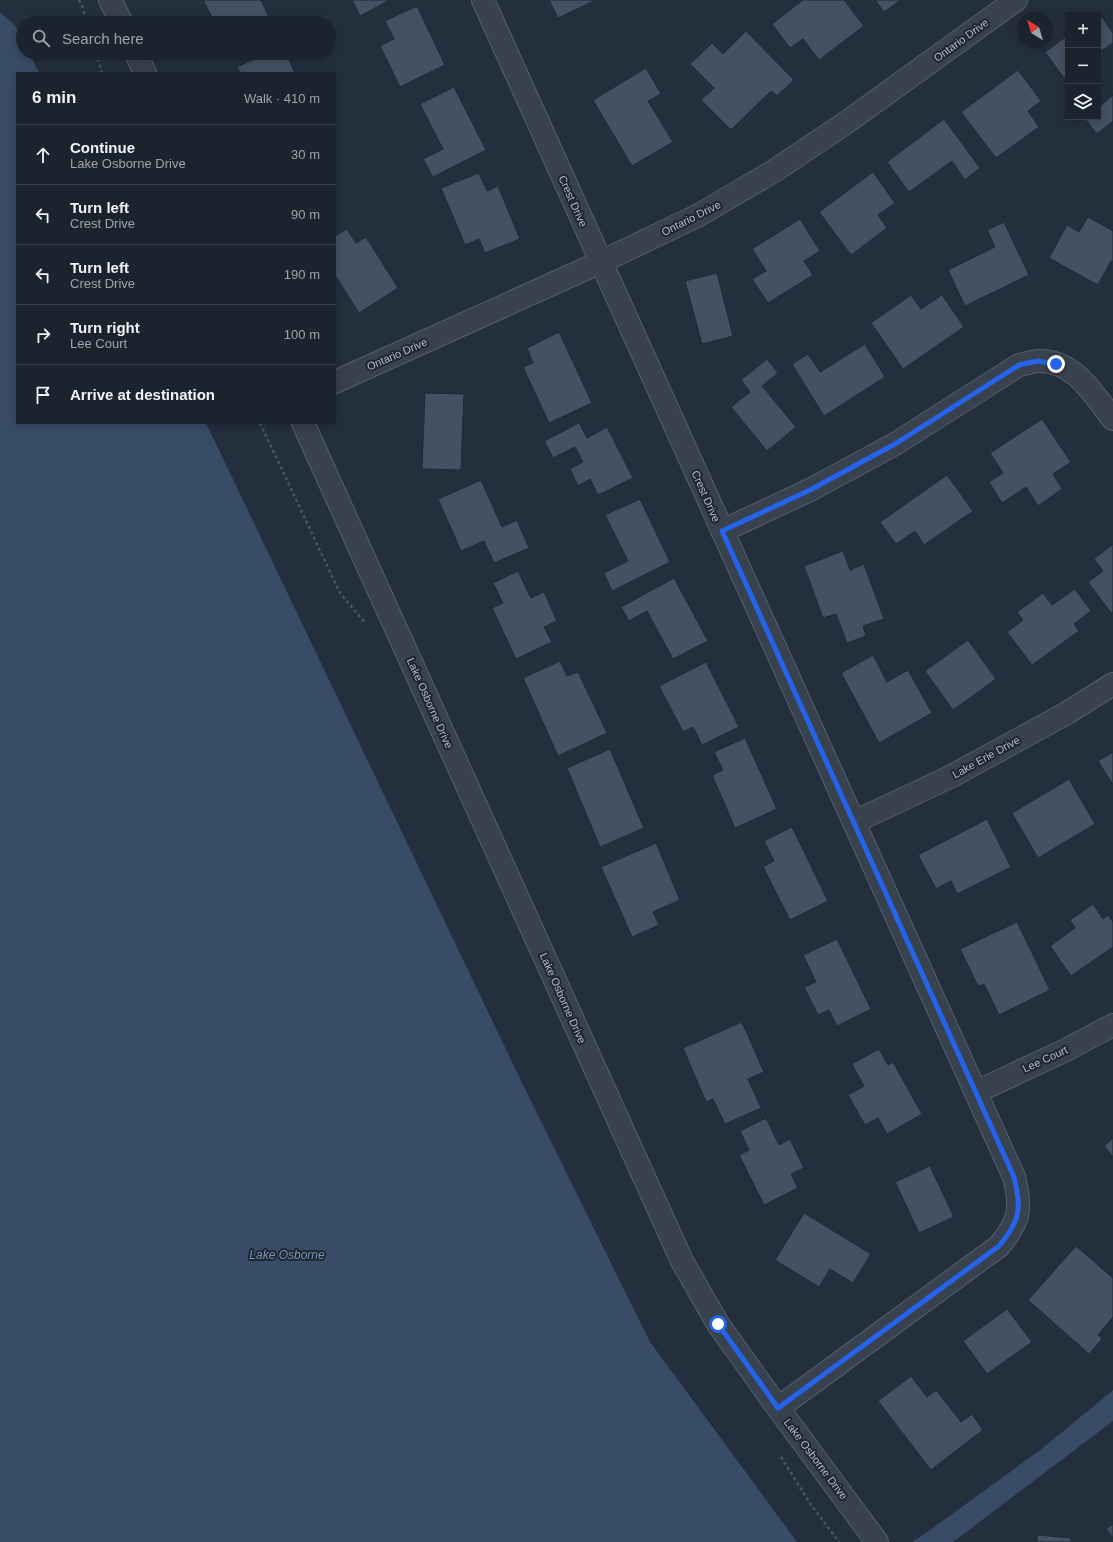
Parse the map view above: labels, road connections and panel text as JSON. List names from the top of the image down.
{
  "streets": {
    "street": [
      "Ontario Drive",
      "Crest Drive",
      "Lake Osborne Drive",
      "Lake Erie Drive",
      "Lee Court"
    ]
  },
  "crossings": [
    ["Ontario Drive", "Crest Drive"],
    ["Crest Drive", "Lake Osborne Drive"],
    ["Crest Drive", "Lake Erie Drive"],
    ["Crest Drive", "Lee Court"]
  ],
  "water": ["Lake Osborne"],
  "north": "top left",
  "page": {
    "map_buttons": ["+", "−"],
    "search": "Search here",
    "heading": ["6 min", "Walk · 410 m"],
    "list": [
      ["Continue", "Lake Osborne Drive", "30 m"],
      ["Turn left", "Crest Drive", "90 m"],
      ["Turn left", "Crest Drive", "190 m"],
      ["Turn right", "Lee Court", "100 m"],
      "Arrive at destination"
    ]
  }
}
